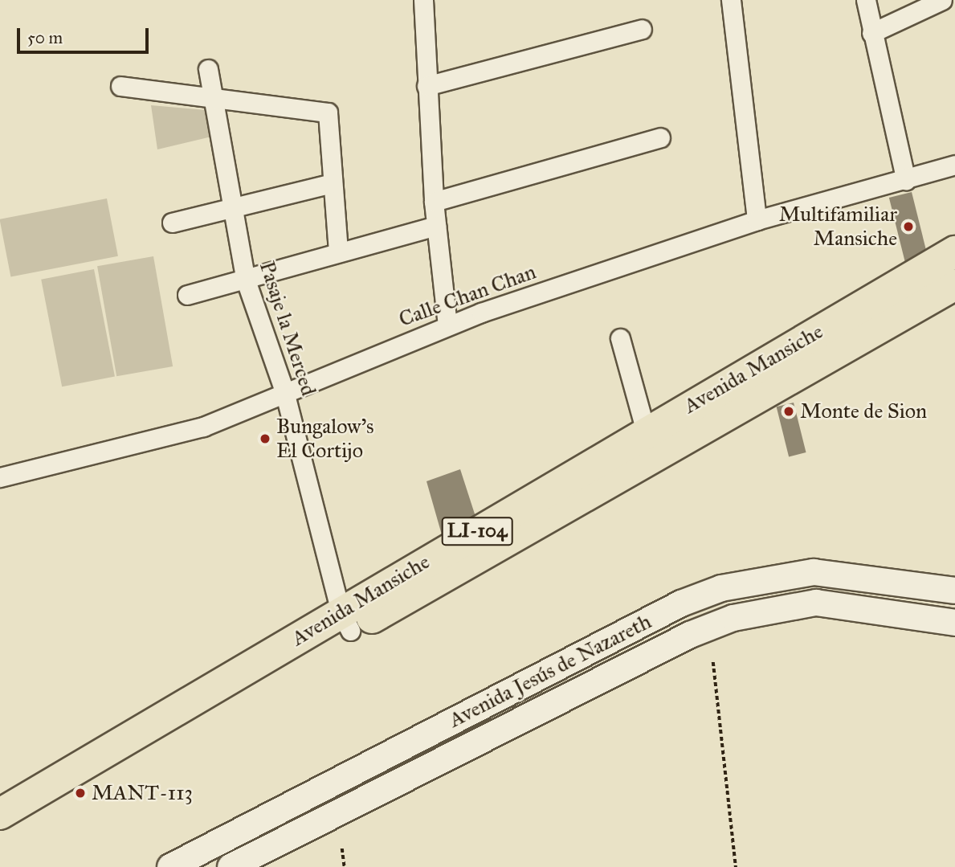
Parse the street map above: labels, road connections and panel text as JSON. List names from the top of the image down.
{
  "streets": {
    "highway": ["Avenida Mansiche", "LI-104"],
    "main road": ["Avenida Jesús de Nazareth"],
    "street": ["Calle Chan Chan", "Pasaje la Merced"]
  },
  "crossings": [
    ["Calle Chan Chan", "Pasaje la Merced"],
    ["Pasaje la Merced", "Avenida Mansiche"]
  ],
  "places": [
    "Multifamiliar Mansiche",
    "Monte de Sion",
    "Bungalow's El Cortijo",
    "MANT-113"
  ],
  "scale_bar": "50 m"
}
